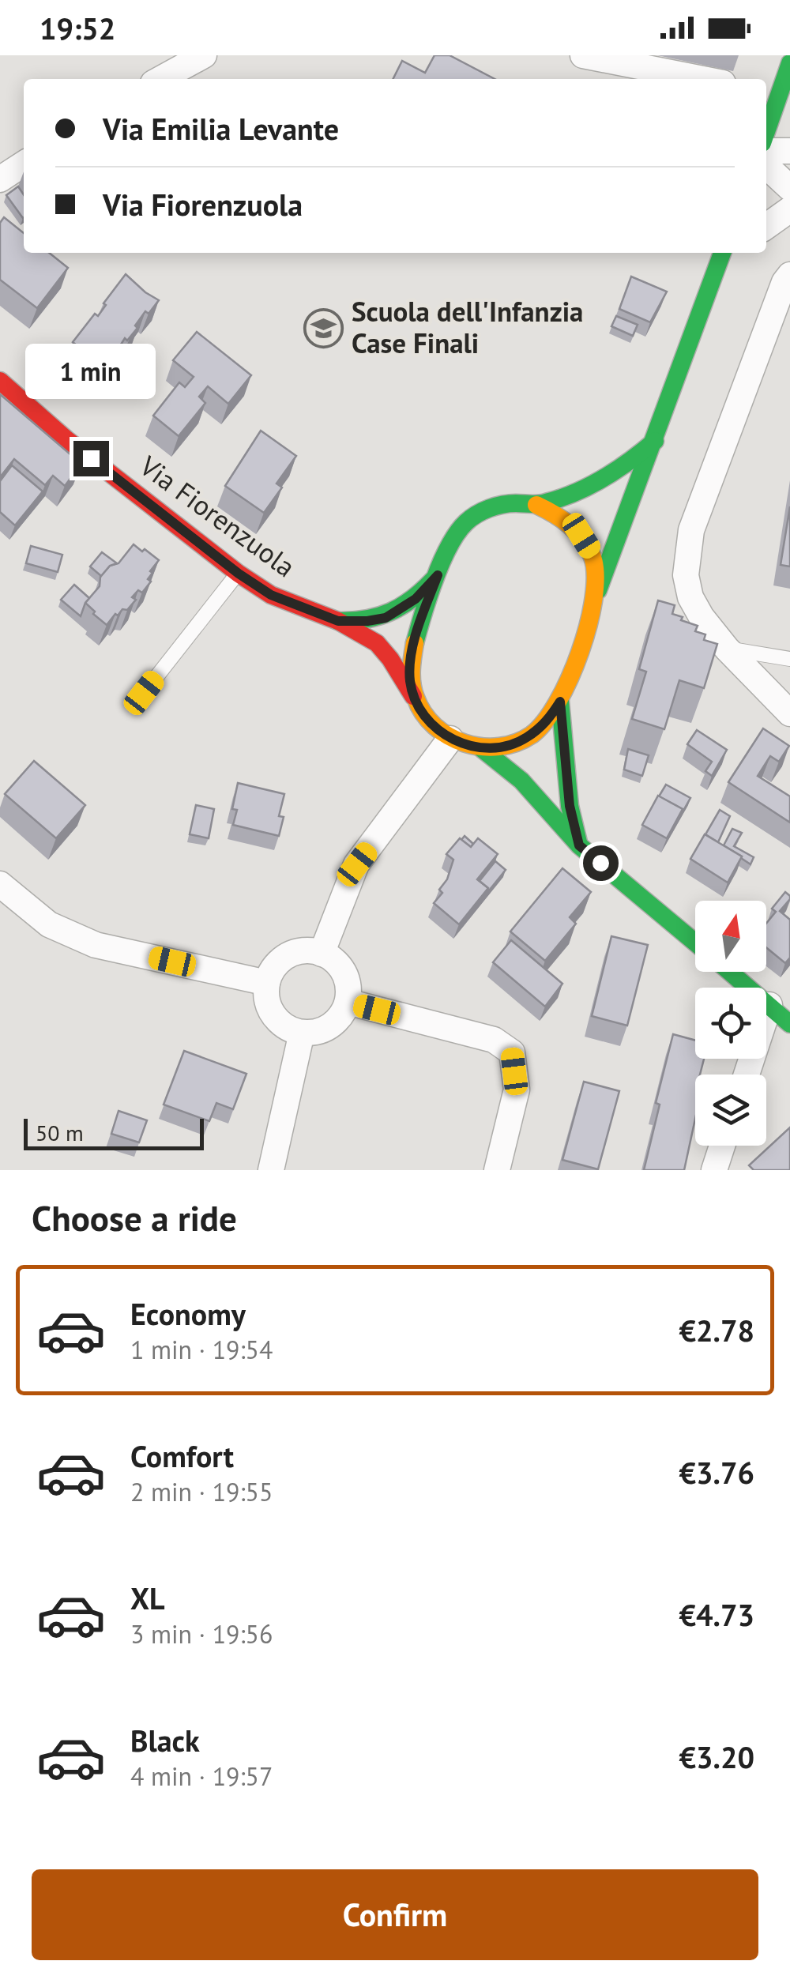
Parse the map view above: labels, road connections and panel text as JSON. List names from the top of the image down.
{
  "streets": {
    "main road": ["Via Fiorenzuola"]
  },
  "places": {
    "school or university": ["Scuola dell'Infanzia Case Finali"]
  },
  "scale_bar": "50 m",
  "north": "top",
  "page": {
    "status": "19:52",
    "banner": ["Via Emilia Levante", "Via Fiorenzuola"],
    "bubble": "1 min",
    "scale": "50 m",
    "heading": "Choose a ride",
    "list": [
      {
        "name": "Economy",
        "note": "1 min · 19:54",
        "value": "€2.78"
      },
      {
        "name": "Comfort",
        "note": "2 min · 19:55",
        "value": "€3.76"
      },
      {
        "name": "XL",
        "note": "3 min · 19:56",
        "value": "€4.73"
      },
      {
        "name": "Black",
        "note": "4 min · 19:57",
        "value": "€3.20"
      }
    ],
    "buttons": "Confirm"
  }
}
